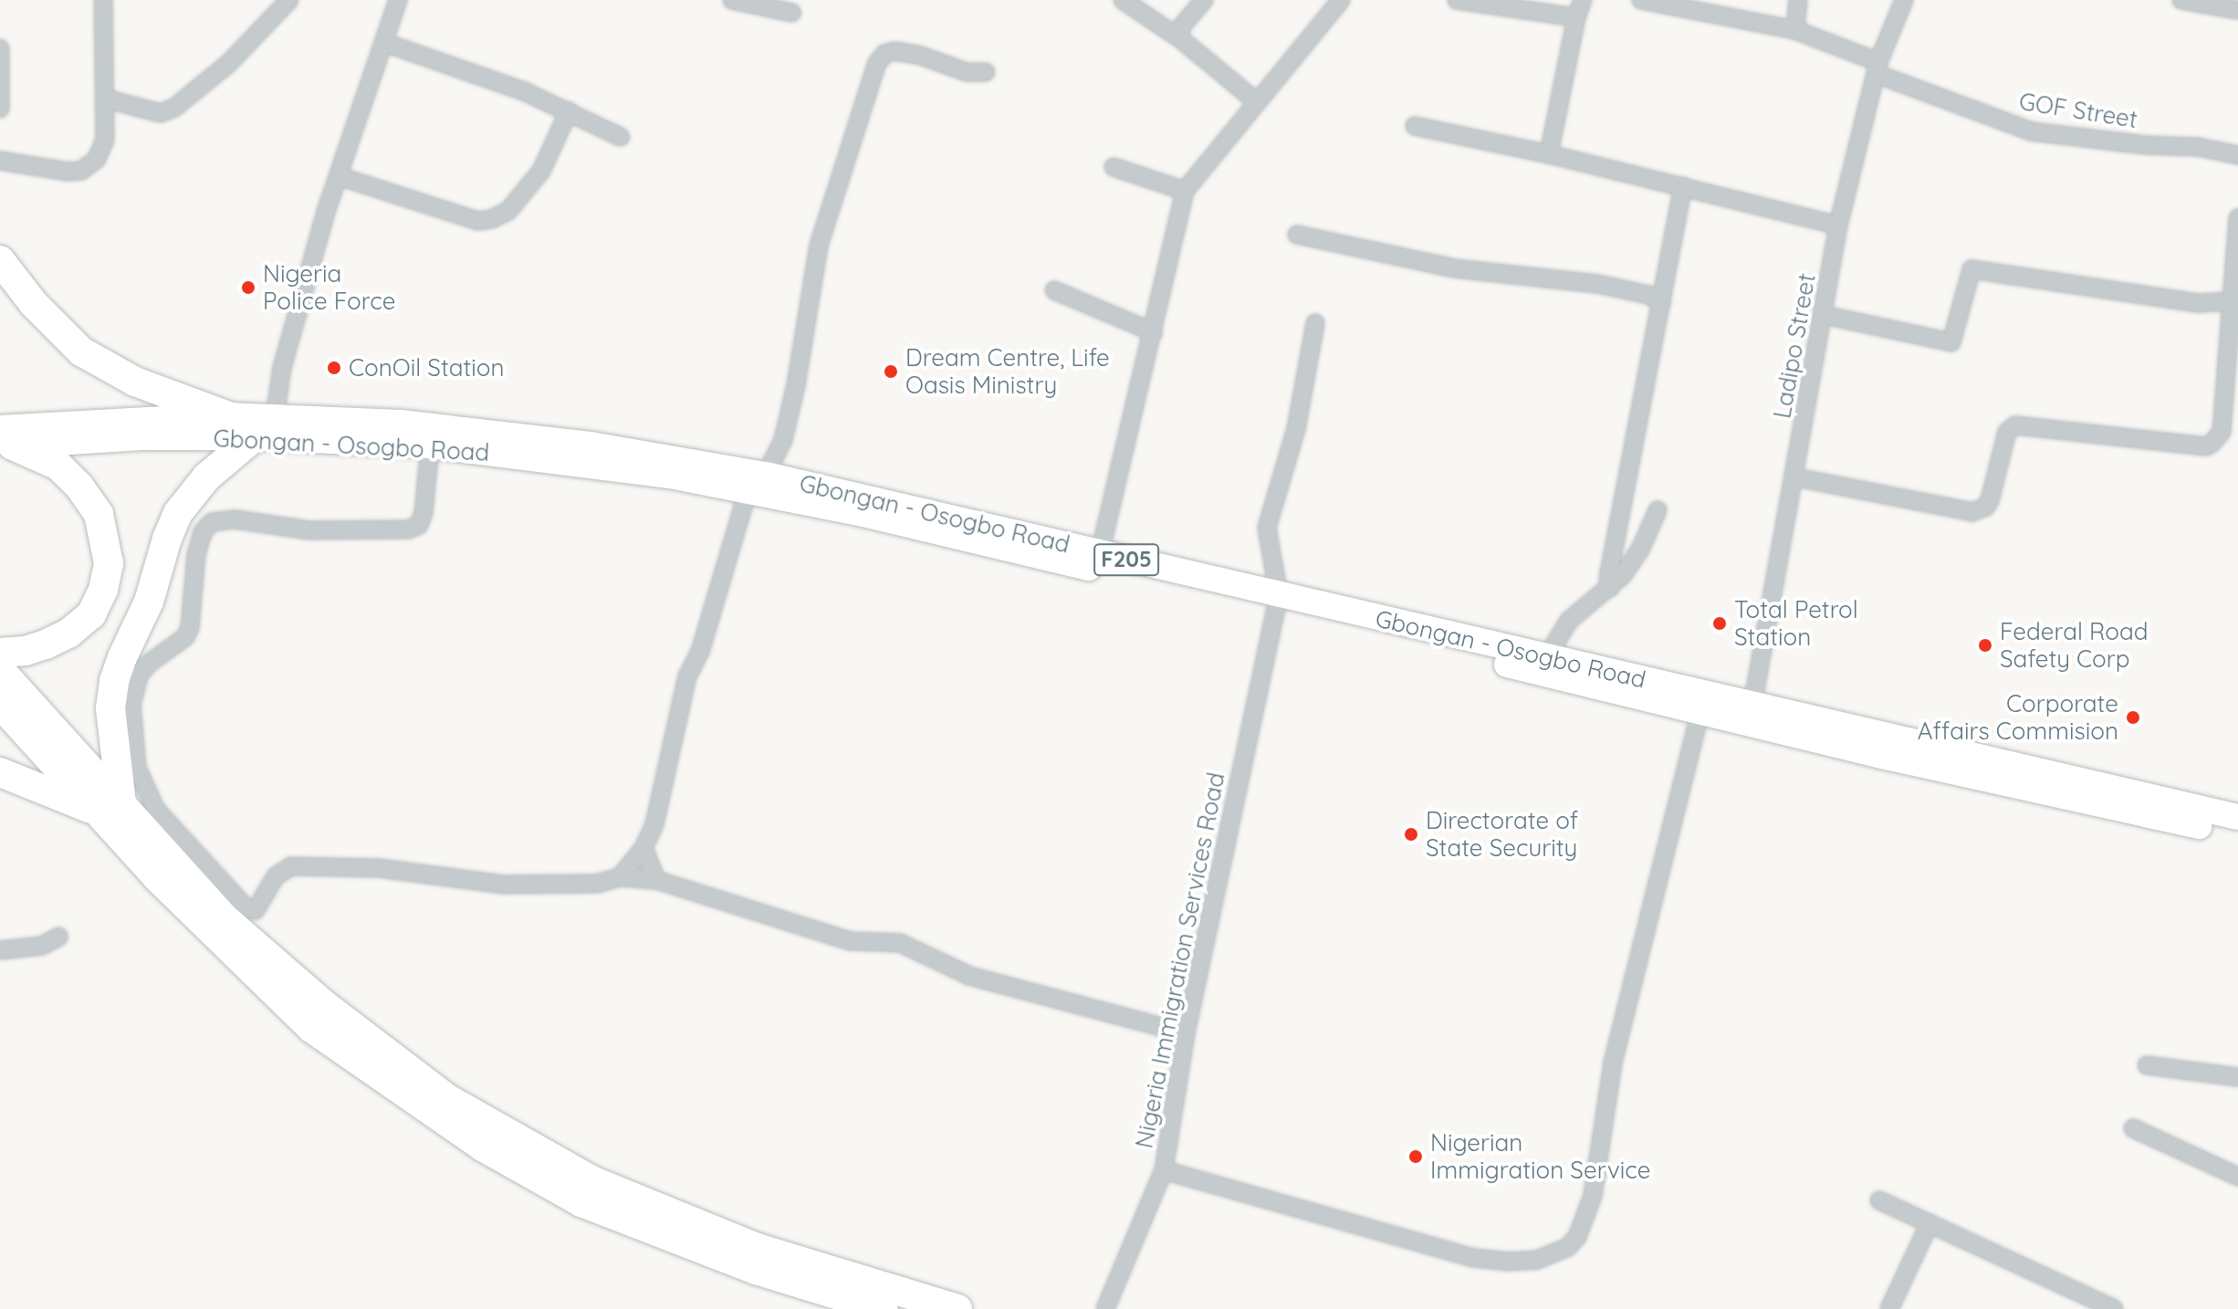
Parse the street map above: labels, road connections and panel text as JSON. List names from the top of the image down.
{
  "streets": {
    "main road": ["Gbongan - Osogbo Road", "F205"],
    "street": ["GOF Street", "Ladipo Street", "Nigeria Immigration Services Road"]
  },
  "crossings": [
    ["GOF Street", "Ladipo Street"],
    ["Ladipo Street", "Gbongan - Osogbo Road"],
    ["Gbongan - Osogbo Road", "Nigeria Immigration Services Road"]
  ],
  "places": [
    "Nigeria Police Force",
    "ConOil Station",
    "Dream Centre, Life Oasis Ministry",
    "Total Petrol Station",
    "Federal Road Safety Corp",
    "Corporate Affairs Commision",
    "Directorate of State Security",
    "Nigerian Immigration Service"
  ]
}
